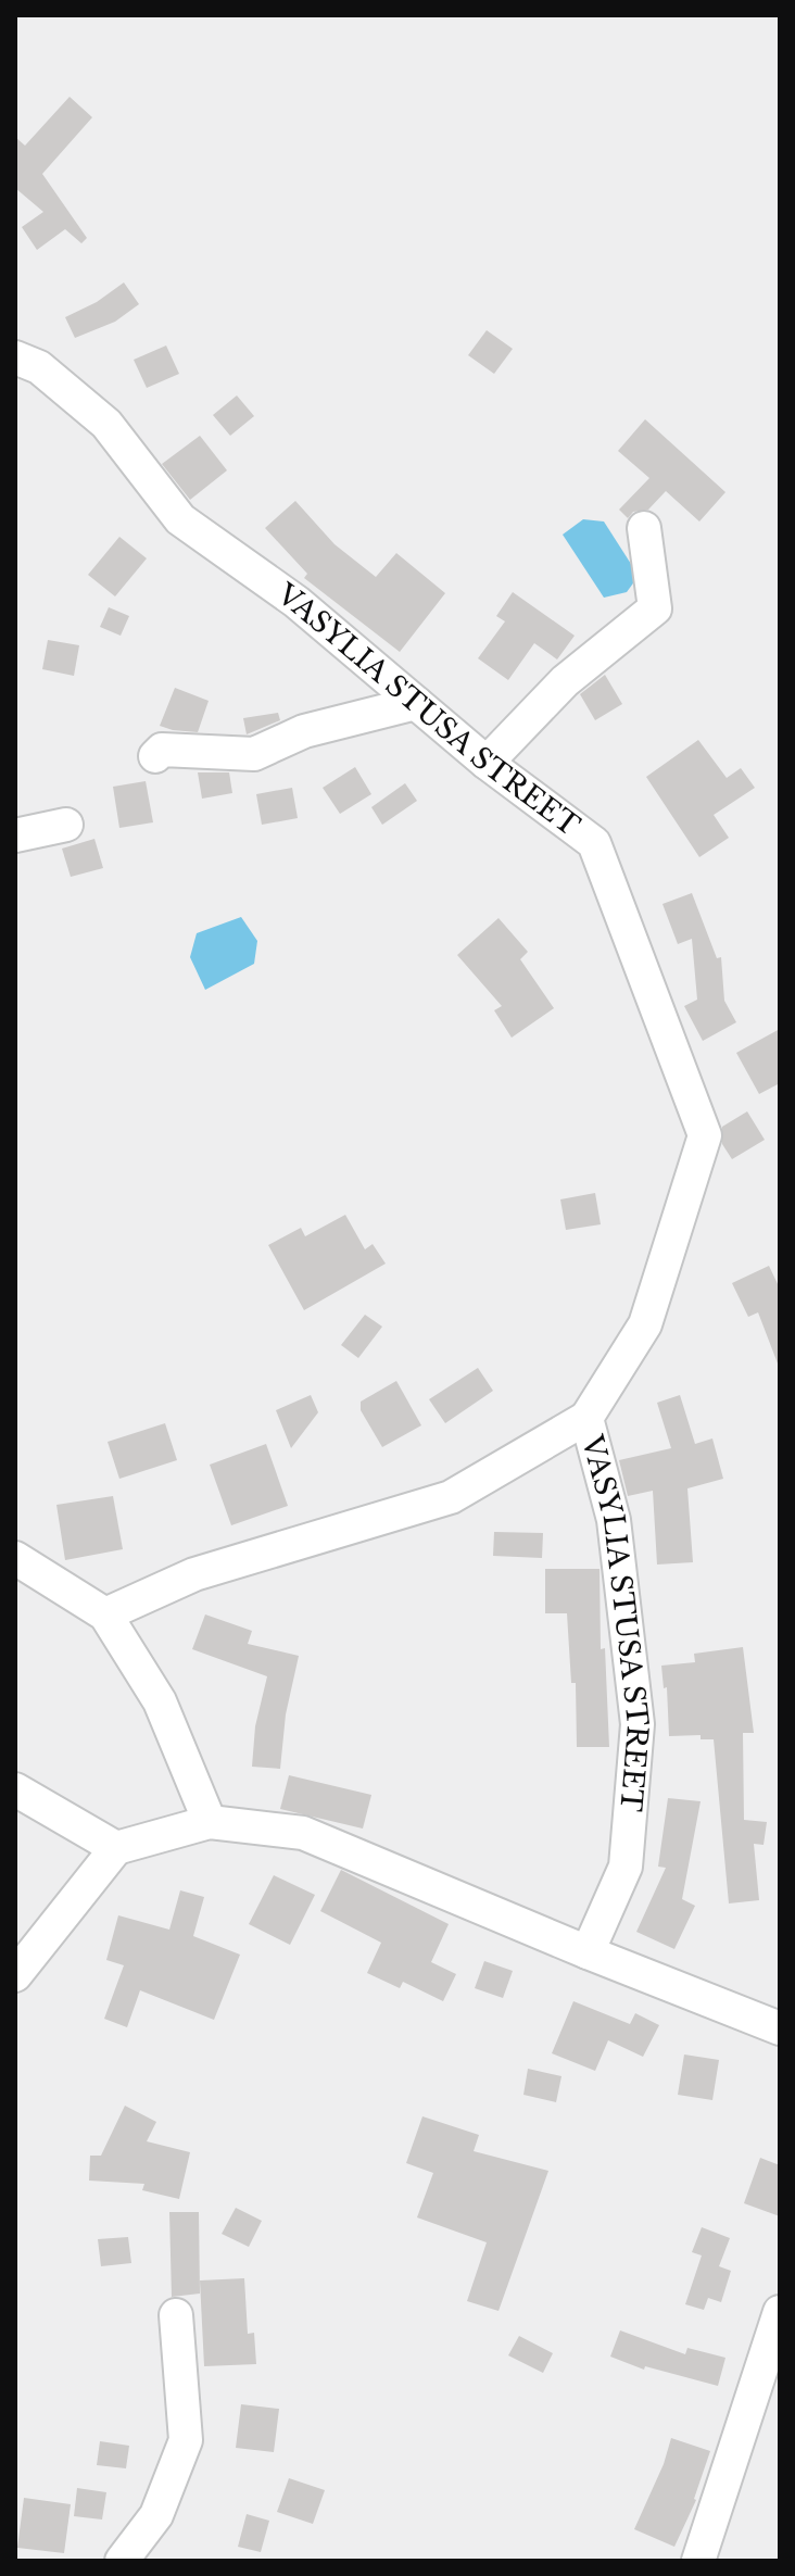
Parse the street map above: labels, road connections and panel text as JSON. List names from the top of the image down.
{
  "streets": {
    "street": ["VASYLIA STUSA STREET"]
  }
}
